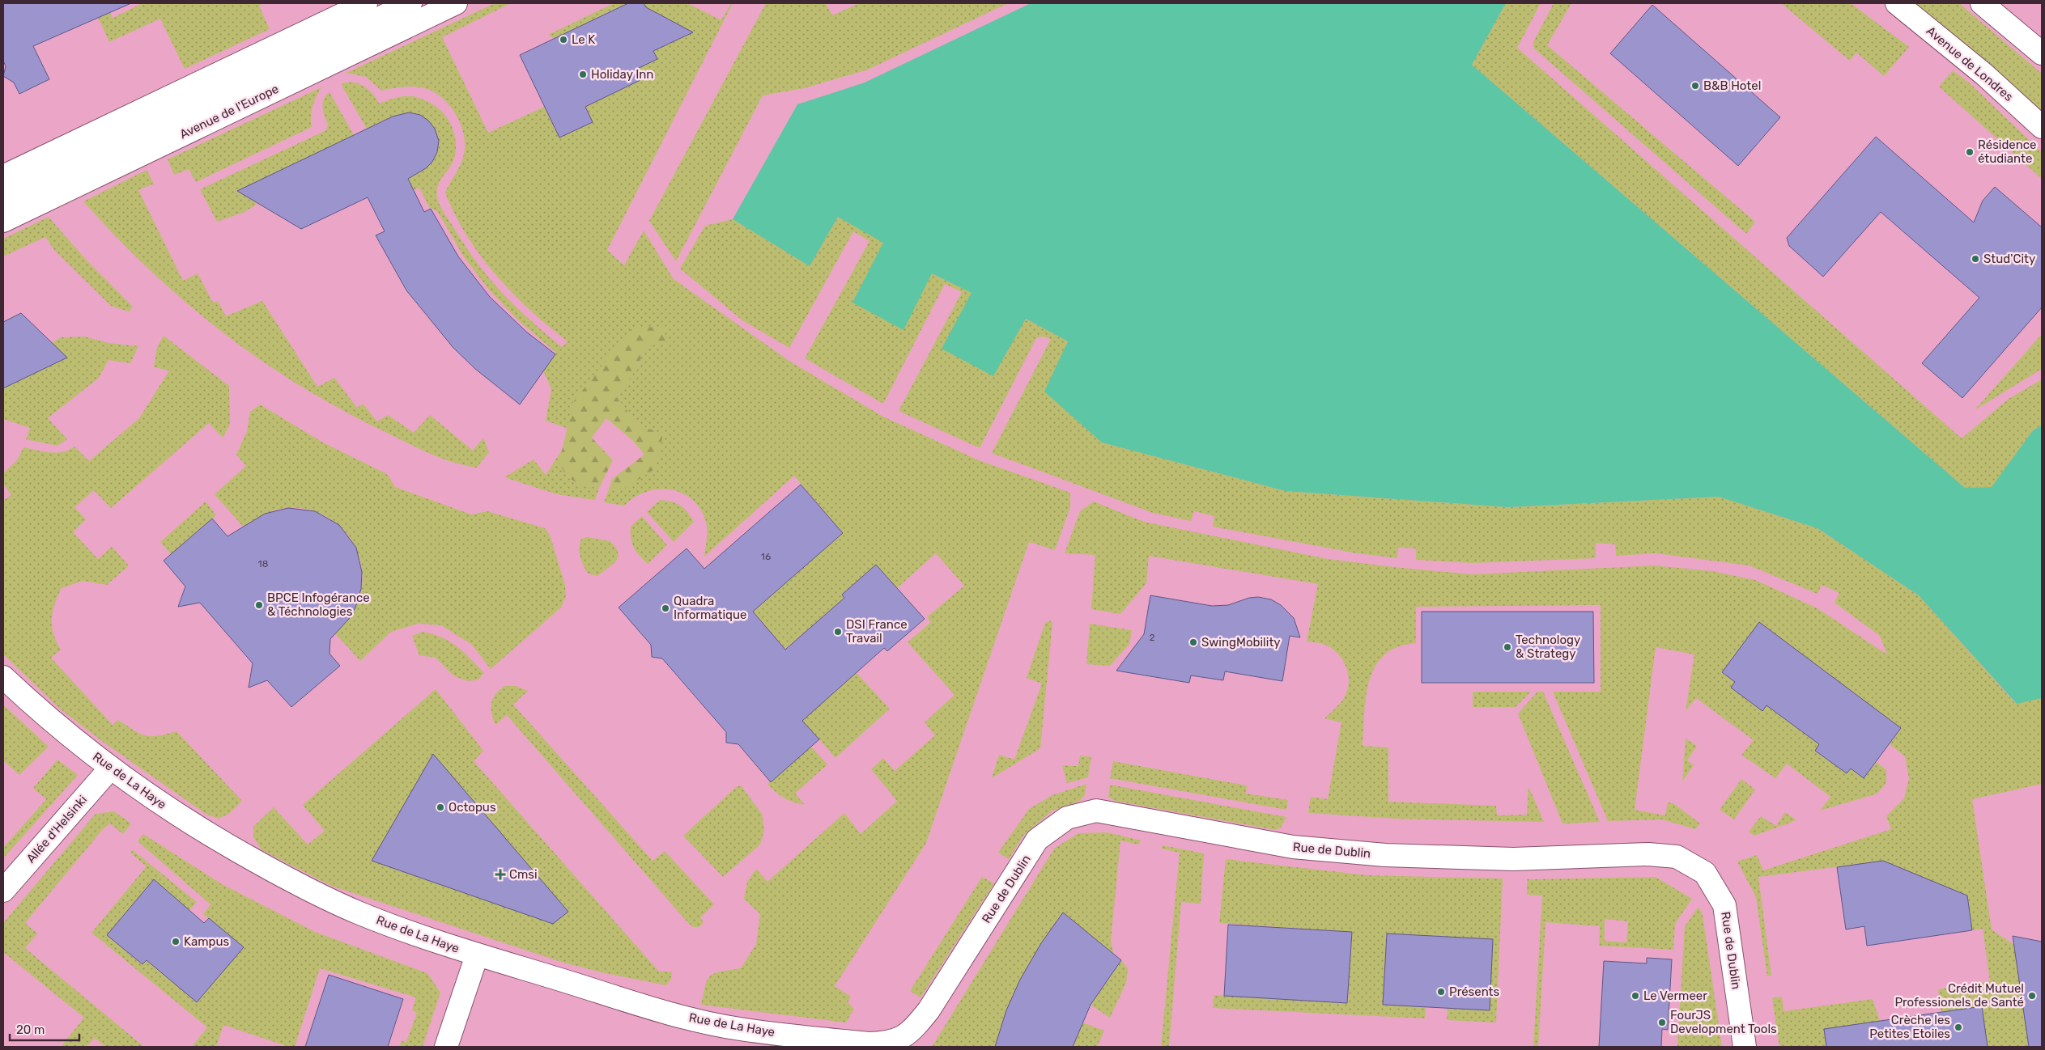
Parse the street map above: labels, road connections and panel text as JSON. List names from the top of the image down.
{
  "streets": {
    "street": [
      "Avenue de Londres",
      "Avenue de l'Europe",
      "Rue de La Haye",
      "Allée d'Helsinki",
      "Rue de Dublin"
    ]
  },
  "crossings": [
    ["Rue de La Haye", "Allée d'Helsinki"],
    ["Rue de La Haye", "Rue de Dublin"]
  ],
  "places": {
    "other": [
      "Le K",
      "Holiday Inn",
      "B&B Hotel",
      "Résidence étudiante",
      "Stud'City",
      "BPCE Infogérance & Téchnologies",
      "Quadra Informatique",
      "DSI France Travail",
      "SwingMobility",
      "Technology & Strategy",
      "Octopus",
      "Kampus",
      "Présents",
      "Le Vermeer",
      "Crédit Mutuel Professionels de Santé",
      "FourJS Development Tools",
      "Crèche les Petites Etoiles"
    ],
    "health": ["Cmsi"]
  },
  "house_numbers": ["16", "18", "2"],
  "scale_bar": "20 m"
}
